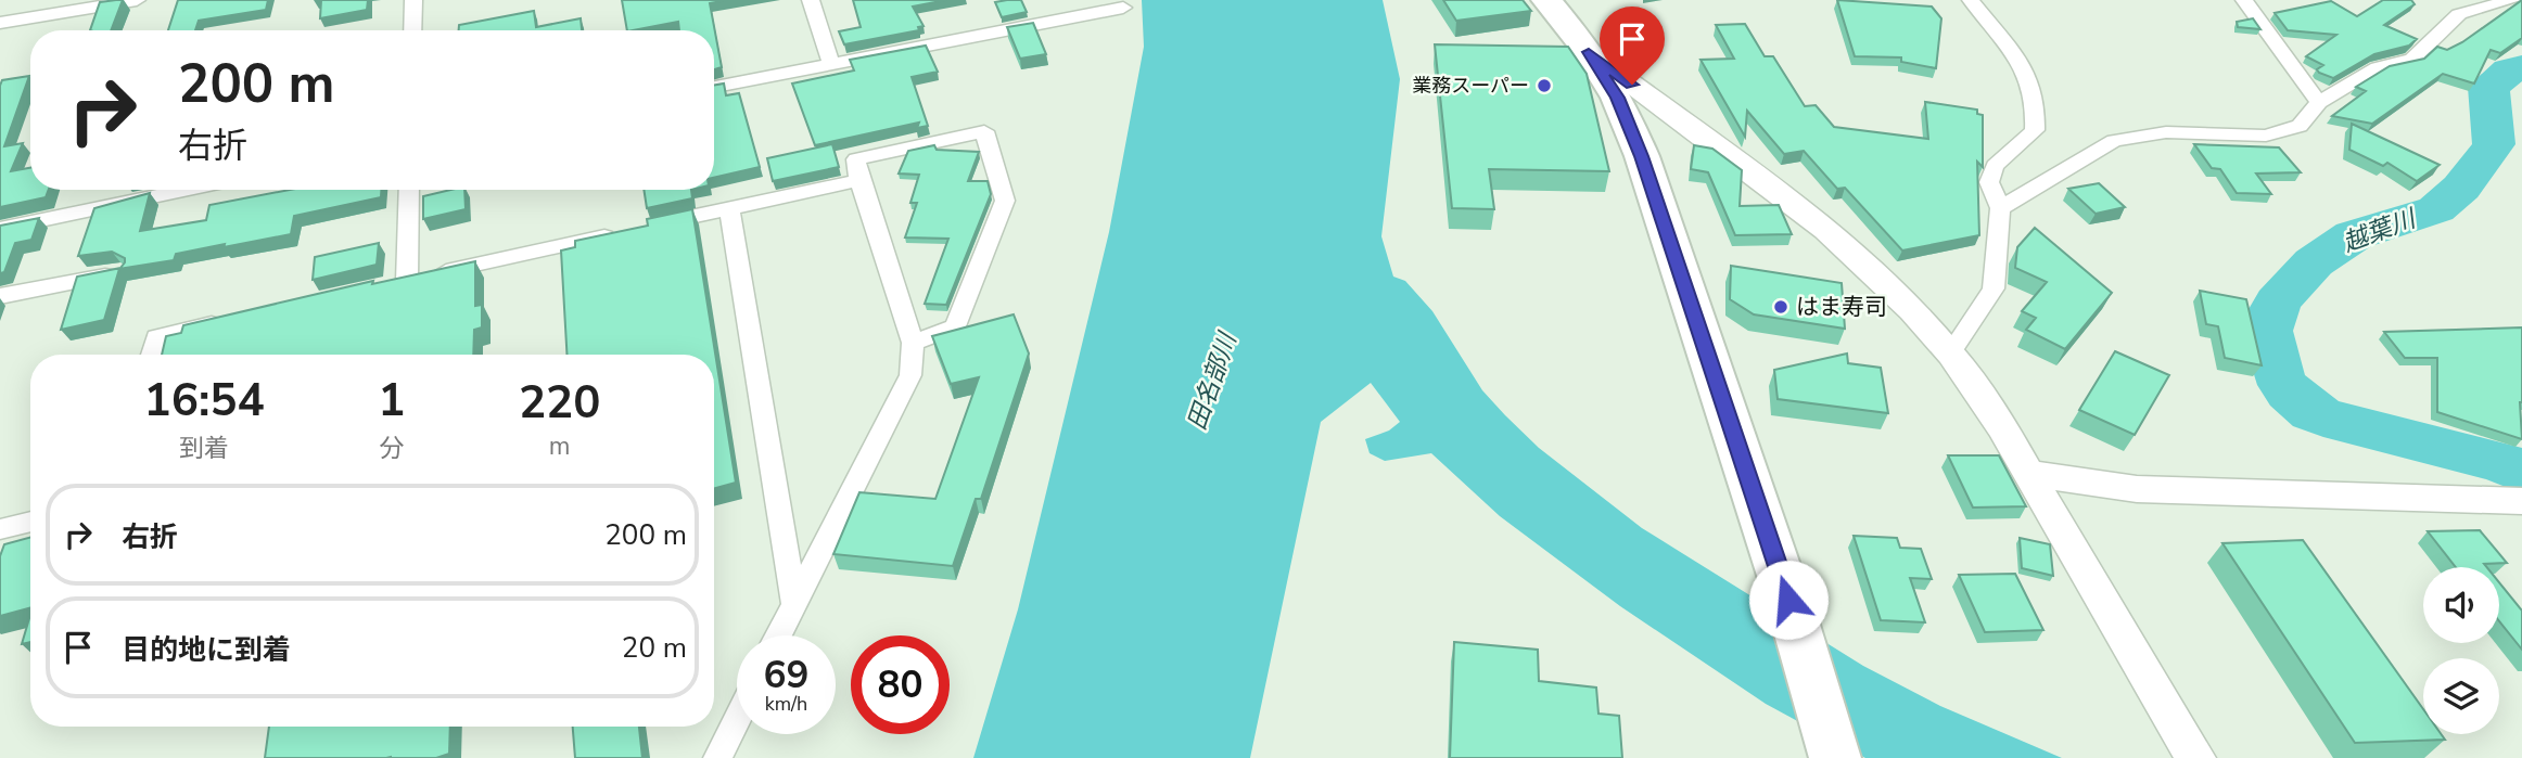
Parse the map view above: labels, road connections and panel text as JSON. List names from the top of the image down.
{
  "water": ["越葉川", "田名部川"],
  "places": ["業務スーパー", "はま寿司"],
  "page": {
    "turn": ["200 m", "右折"],
    "eta": [
      "16:54",
      "到着",
      "1",
      "分",
      "220",
      "m"
    ],
    "list": [
      {
        "name": "右折",
        "value": "200 m"
      },
      {
        "name": "目的地に到着",
        "value": "20 m"
      }
    ],
    "speed": "69 km/h",
    "limit": "80"
  }
}
